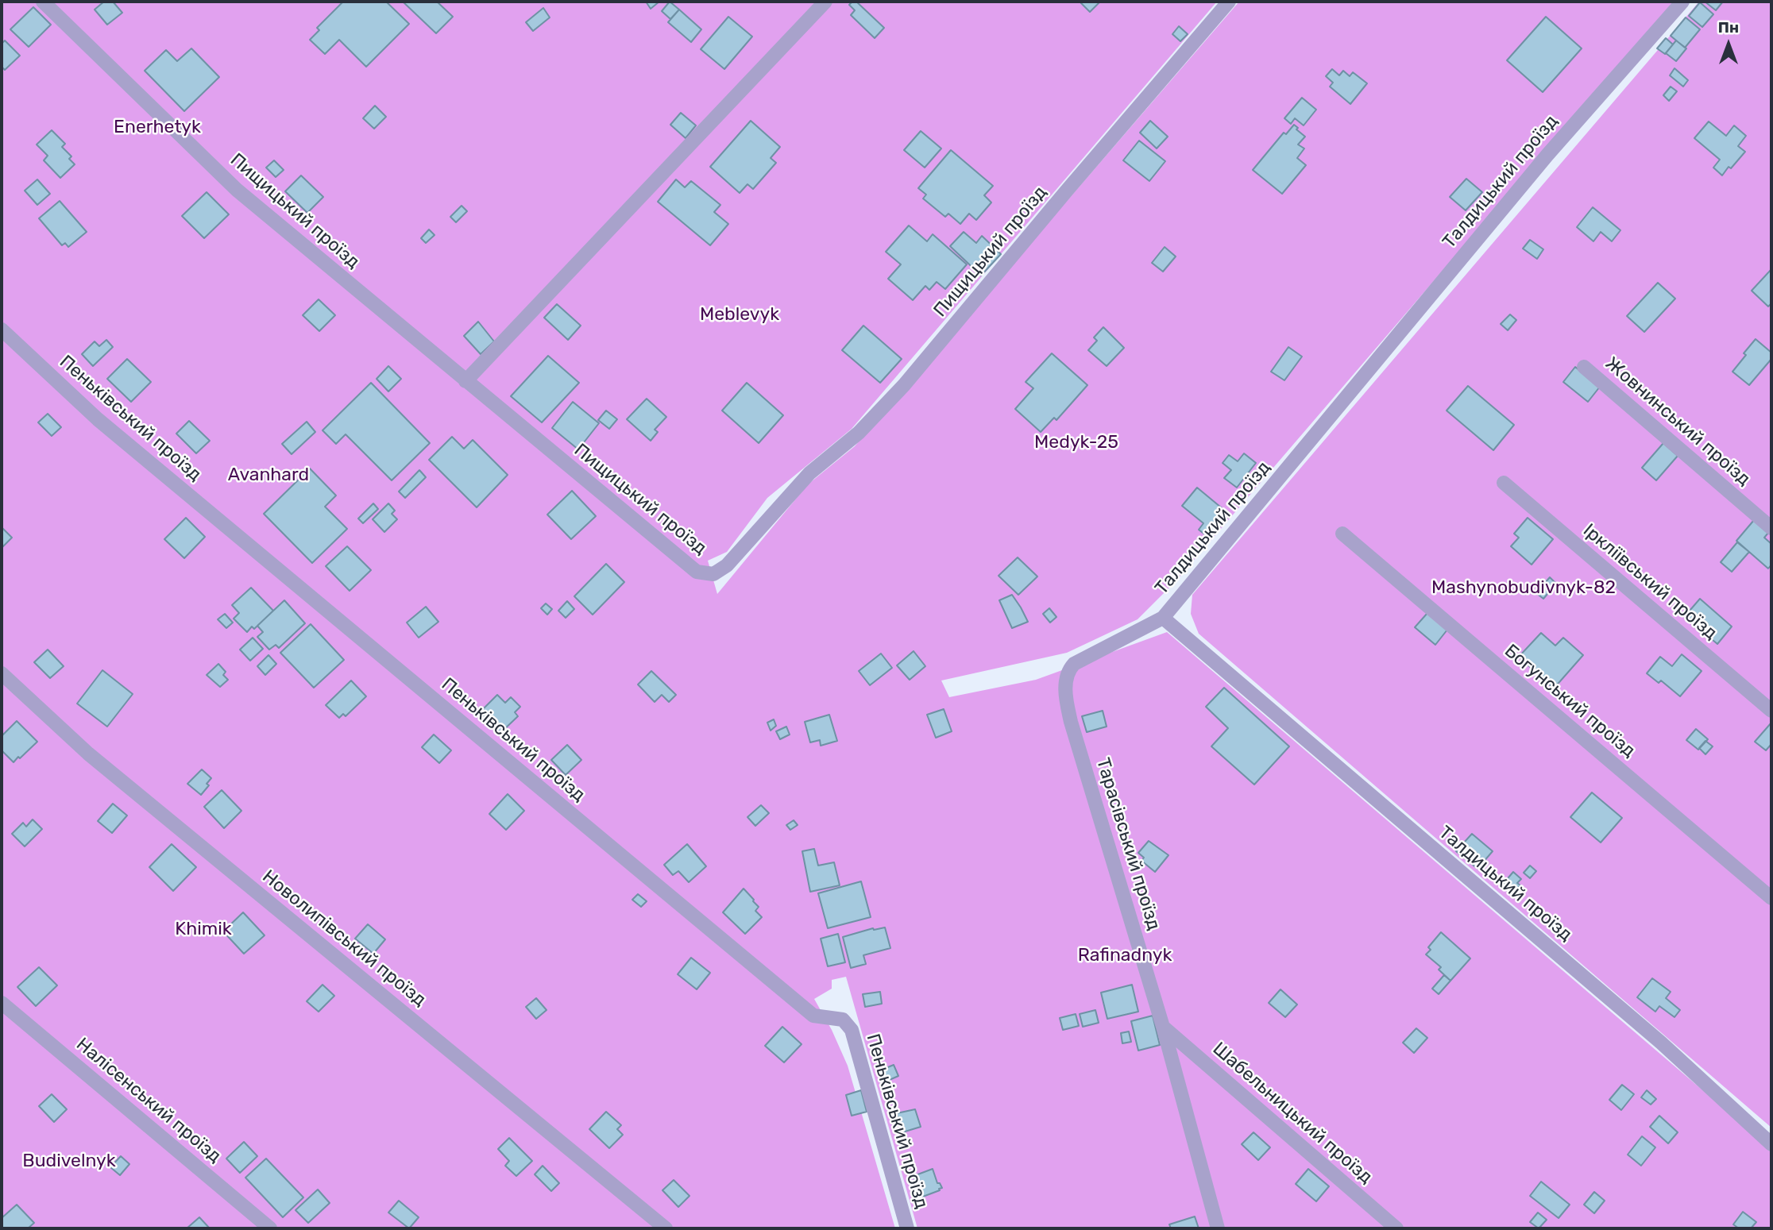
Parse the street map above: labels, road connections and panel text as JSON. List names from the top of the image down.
{
  "streets": {
    "lane": [
      "Талдицький проїзд",
      "Пищицький проїзд",
      "Пеньківський проїзд",
      "Жовнинський проїзд",
      "Іркліївський проїзд",
      "Богунський проїзд",
      "Тарасівський проїзд",
      "Новолипівський проїзд",
      "Налісенський проїзд",
      "Шабельницький проїзд"
    ]
  },
  "crossings": [
    ["Талдицький проїзд", "Тарасівський проїзд"],
    ["Тарасівський проїзд", "Шабельницький проїзд"]
  ],
  "parks": [
    "Enerhetyk",
    "Meblevyk",
    "Medyk-25",
    "Avanhard",
    "Mashynobudivnyk-82",
    "Khimik",
    "Rafinadnyk",
    "Budivelnyk"
  ],
  "north": "top"
}
